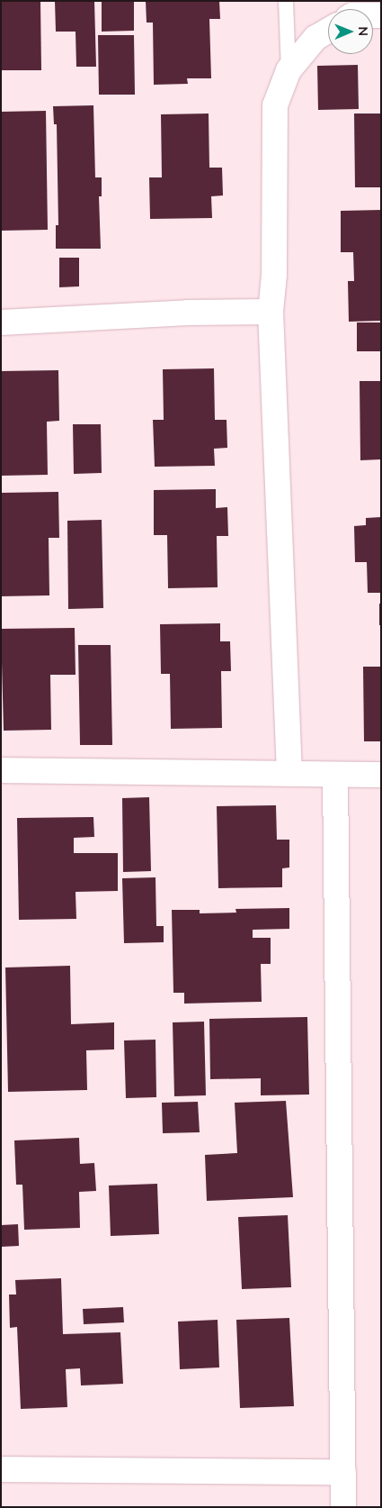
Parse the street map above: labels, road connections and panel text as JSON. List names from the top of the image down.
{
  "north": "right"
}
